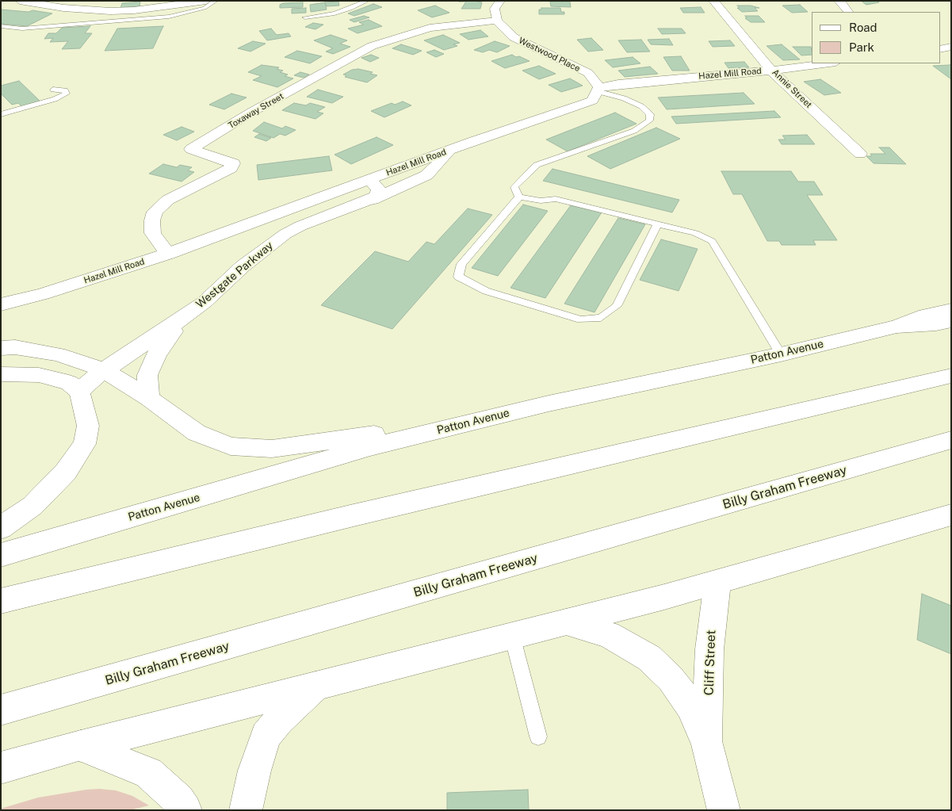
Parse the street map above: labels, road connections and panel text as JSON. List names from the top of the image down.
{
  "streets": {
    "main road": [
      "Westwood Place",
      "Hazel Mill Road",
      "Annie Street",
      "Toxaway Street",
      "Westgate Parkway",
      "Patton Avenue",
      "Billy Graham Freeway",
      "Cliff Street"
    ]
  },
  "crossings": [
    ["Westwood Place", "Hazel Mill Road"],
    ["Westwood Place", "Toxaway Street"],
    ["Hazel Mill Road", "Annie Street"],
    ["Hazel Mill Road", "Toxaway Street"],
    ["Hazel Mill Road", "Westgate Parkway"]
  ],
  "legend": ["Road", "Park"]
}
